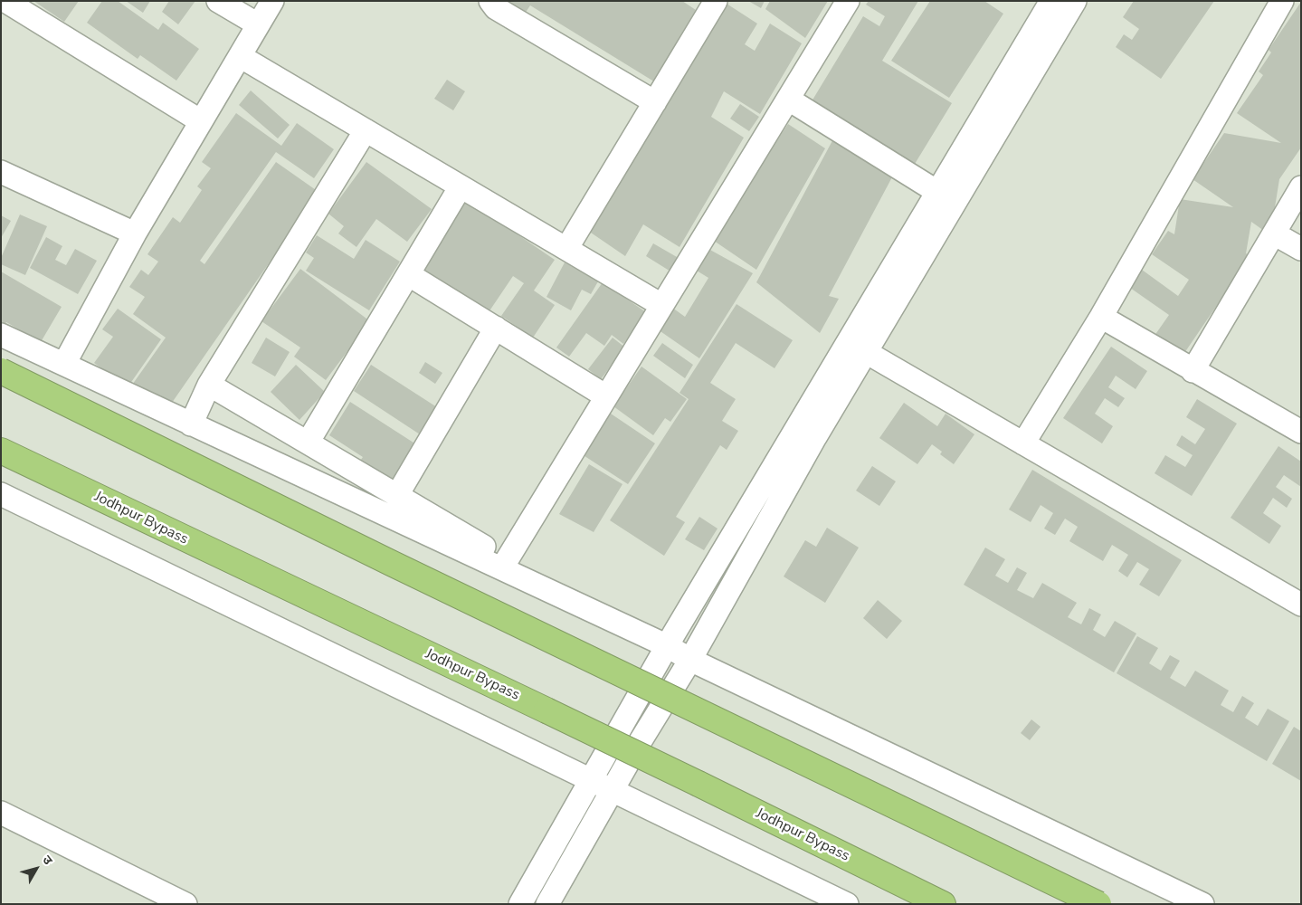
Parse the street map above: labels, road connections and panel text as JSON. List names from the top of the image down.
{
  "streets": {
    "highway": ["Jodhpur Bypass"]
  },
  "north": "top right"
}
